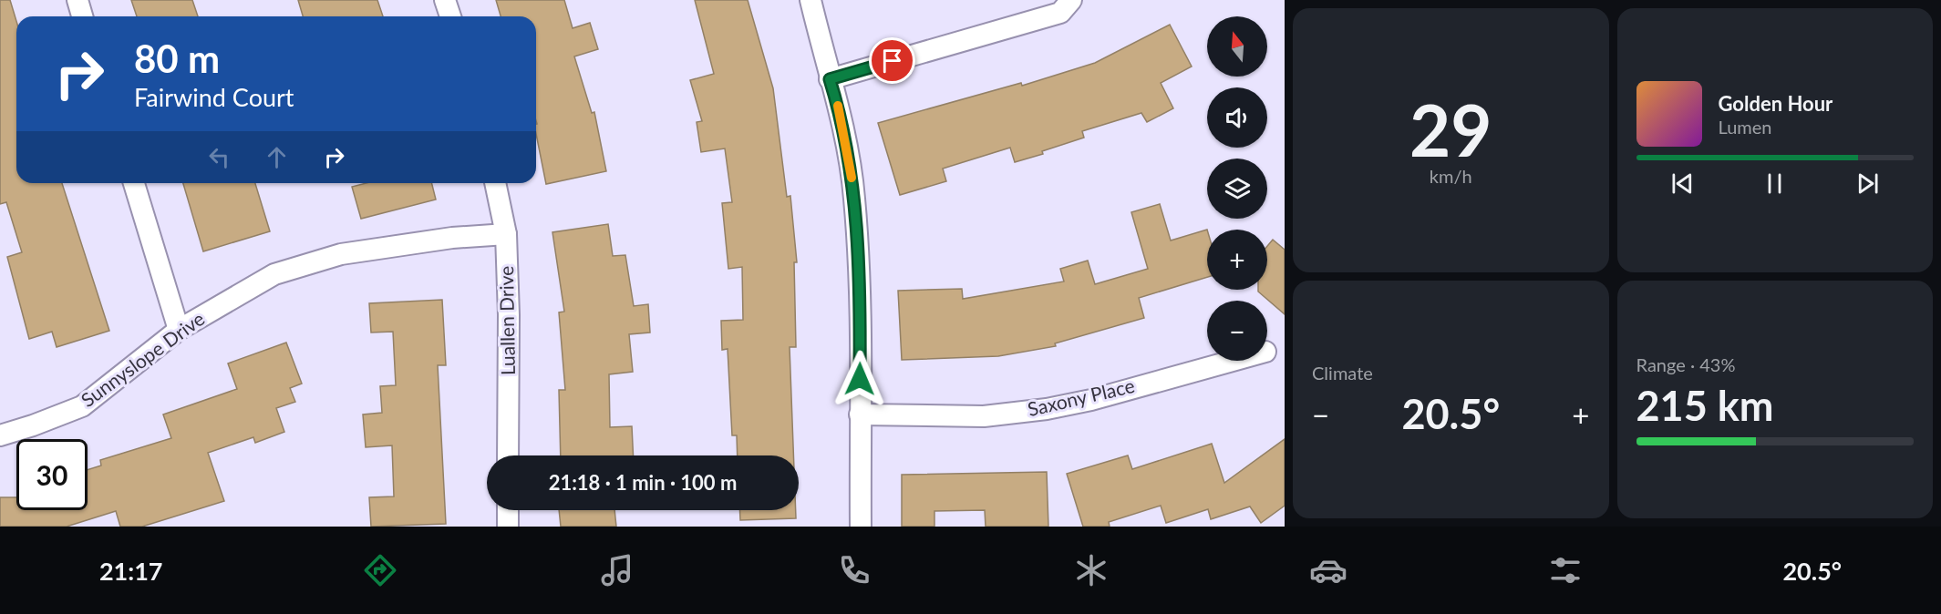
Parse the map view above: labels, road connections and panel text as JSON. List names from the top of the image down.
{
  "streets": {
    "street": ["Luallen Drive", "Sunnyslope Drive", "Saxony Place"]
  },
  "crossings": [
    ["Luallen Drive", "Sunnyslope Drive"]
  ],
  "north": "top",
  "page": {
    "tile": [
      ["29", "km/h"],
      "Climate",
      ["Range · 43%", "215 km"]
    ],
    "map_buttons": ["+", "−"],
    "turn": ["80 m", "Fairwind Court"],
    "song": ["Golden Hour", "Lumen"],
    "heat": ["−", "20.5°", "+"],
    "limit": "30",
    "trip": "21:18 · 1 min · 100 m",
    "tabs": ["21:17", "20.5°"]
  }
}
